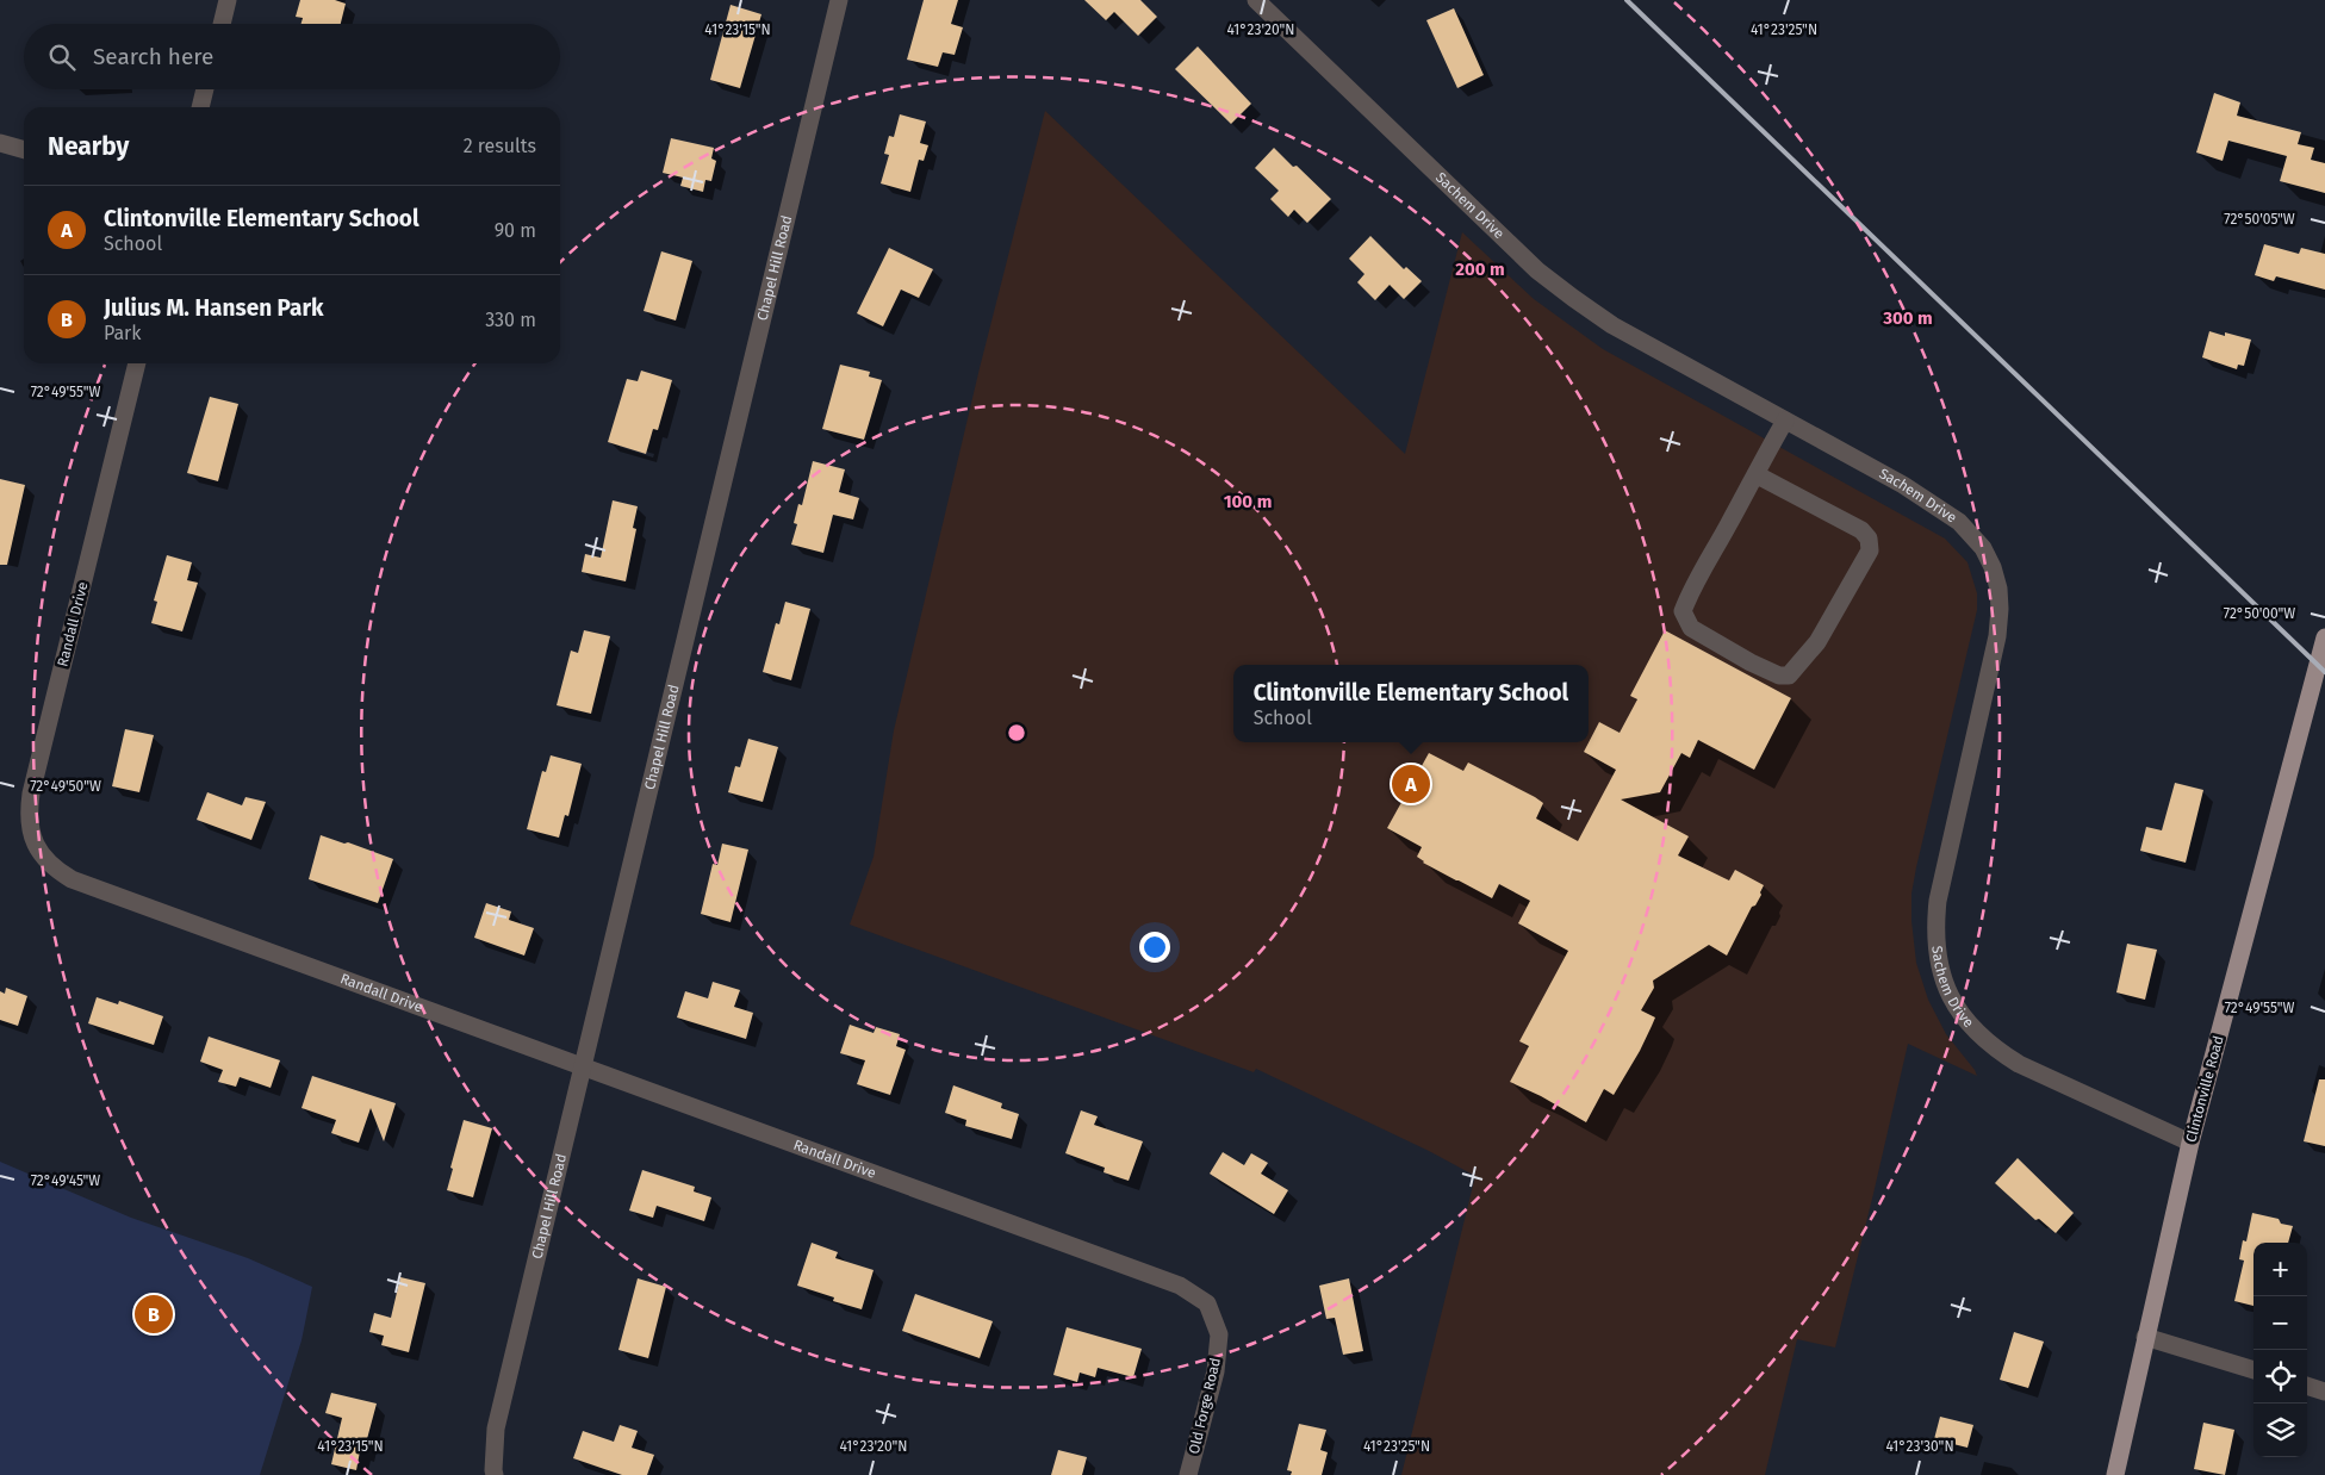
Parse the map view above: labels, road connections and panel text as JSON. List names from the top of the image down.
{
  "streets": {
    "main road": ["Clintonville Road"],
    "street": [
      "Sachem Drive",
      "Chapel Hill Road",
      "Randall Drive",
      "Old Forge Road"
    ]
  },
  "crossings": [
    ["Sachem Drive", "Clintonville Road"],
    ["Chapel Hill Road", "Randall Drive"],
    ["Randall Drive", "Old Forge Road"]
  ],
  "page": {
    "search": "Search here",
    "heading": ["Nearby", "2 results"],
    "list": [
      {
        "mark": "A",
        "name": "Clintonville Elementary School",
        "note": "School",
        "value": "90 m"
      },
      {
        "mark": "B",
        "name": "Julius M. Hansen Park",
        "note": "Park",
        "value": "330 m"
      }
    ],
    "popup": ["Clintonville Elementary School", "School"],
    "pins": ["A", "B"],
    "map_buttons": ["+", "−"]
  },
  "coordinates": [
    "41°23'15\"N",
    "41°23'20\"N",
    "41°23'25\"N",
    "72°50'05\"W",
    "72°49'55\"W",
    "72°50'00\"W",
    "72°49'50\"W",
    "72°49'45\"W",
    "41°23'30\"N"
  ],
  "rings": ["200 m", "300 m", "100 m"]
}
